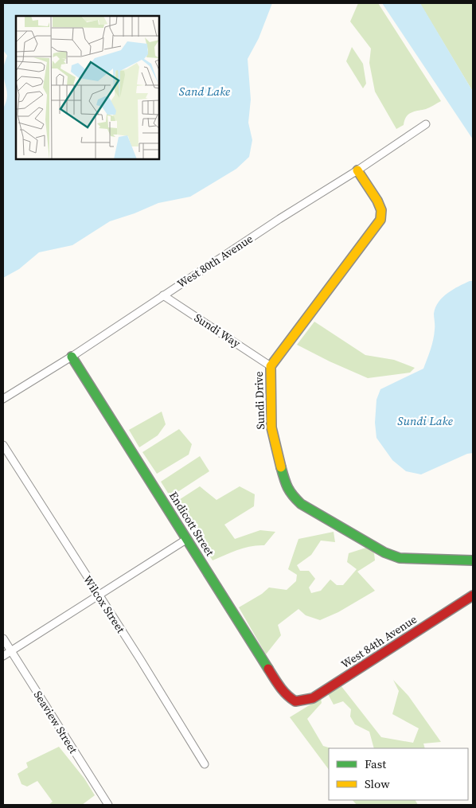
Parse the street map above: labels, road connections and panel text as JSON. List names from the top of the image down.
{
  "streets": {
    "street": [
      "West 80th Avenue",
      "Sundi Way",
      "Sundi Drive",
      "Endicott Street",
      "Wilcox Street",
      "West 84th Avenue",
      "Seaview Street"
    ]
  },
  "crossings": [
    ["West 80th Avenue", "Sundi Way"],
    ["West 80th Avenue", "Sundi Drive"],
    ["West 80th Avenue", "Endicott Street"],
    ["Sundi Way", "Sundi Drive"],
    ["Endicott Street", "West 84th Avenue"]
  ],
  "water": ["Sand Lake", "Sundi Lake"],
  "legend": ["Fast", "Slow"]
}
